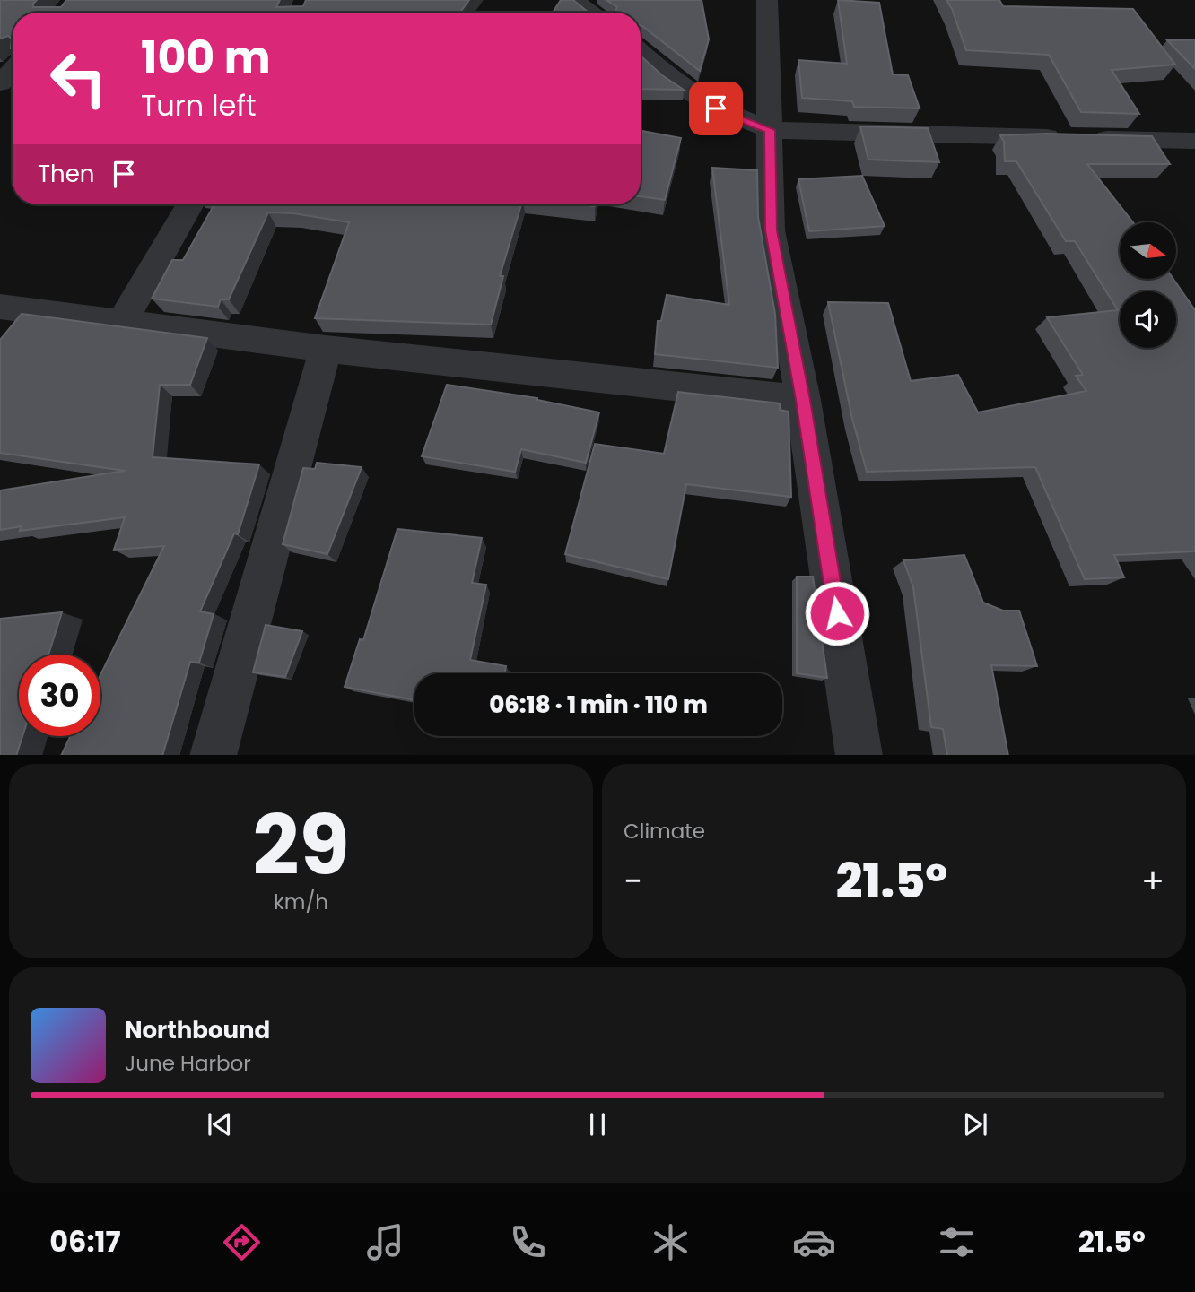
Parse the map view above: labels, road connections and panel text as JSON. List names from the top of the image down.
{
  "north": "right",
  "page": {
    "turn": ["100 m", "Turn left"],
    "then": "Then",
    "limit": "30",
    "trip": "06:18 · 1 min · 110 m",
    "tile": [
      ["29", "km/h"],
      "Climate"
    ],
    "heat": ["−", "21.5°", "+"],
    "song": ["Northbound", "June Harbor"],
    "tabs": ["06:17", "21.5°"]
  }
}
